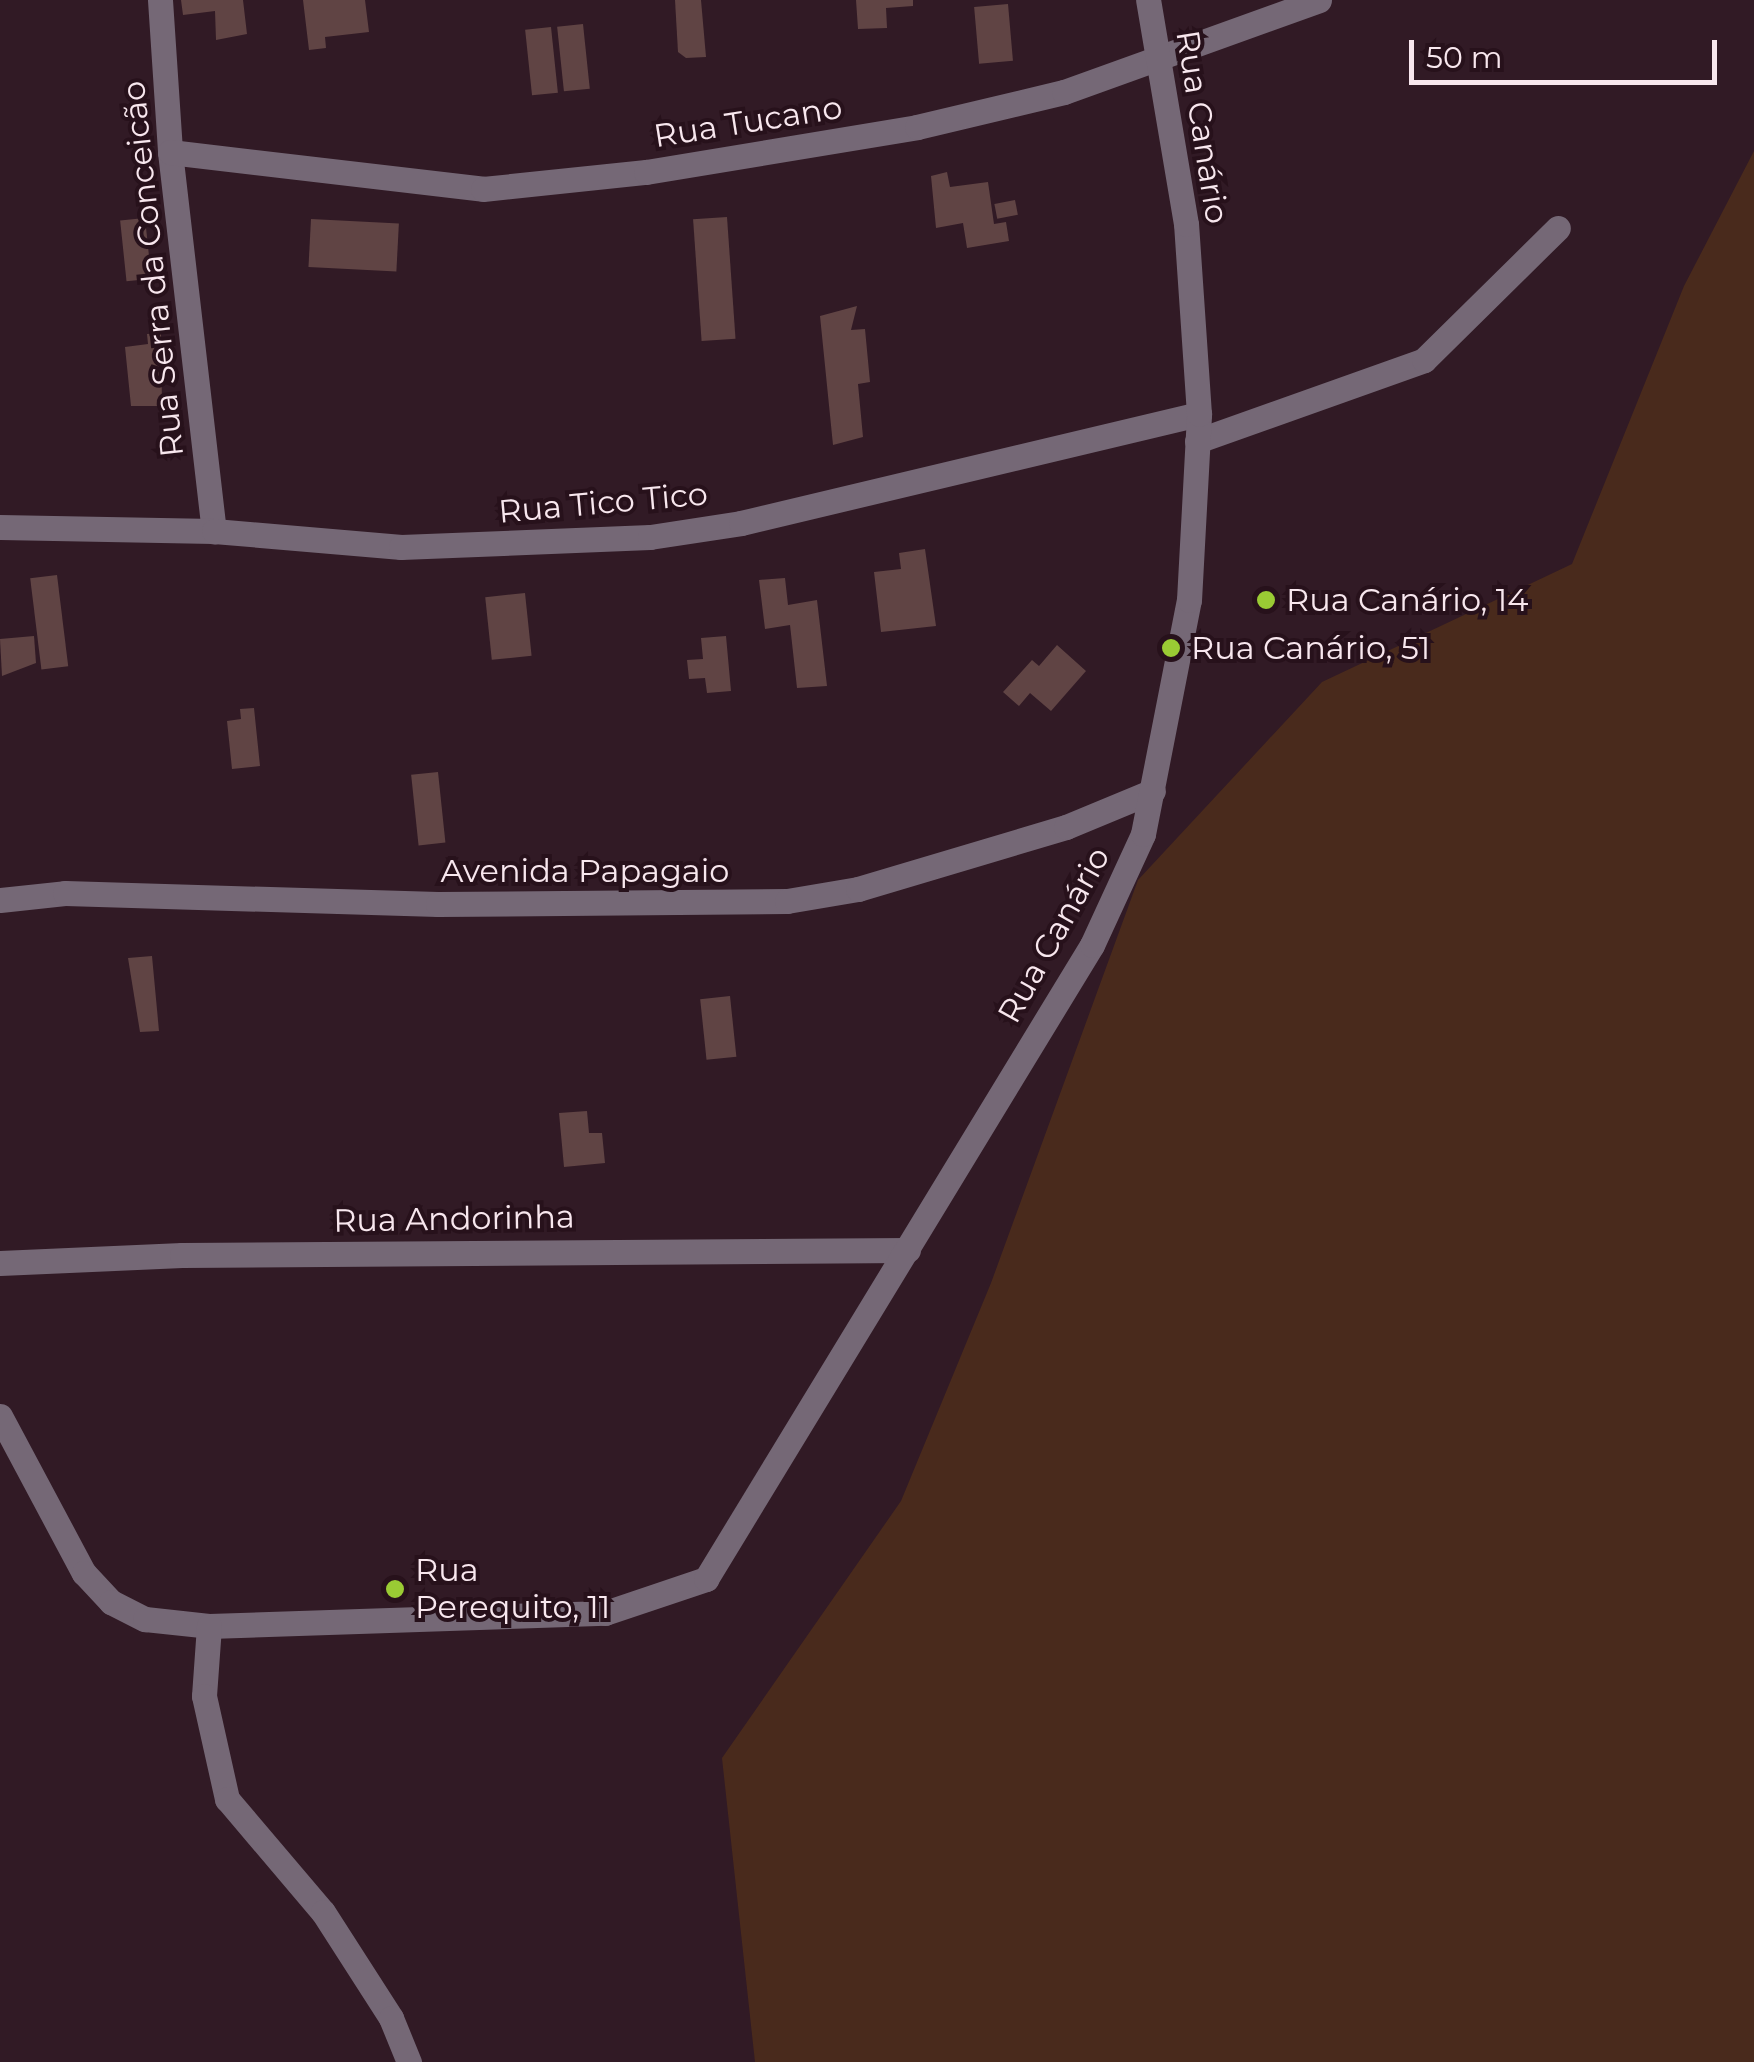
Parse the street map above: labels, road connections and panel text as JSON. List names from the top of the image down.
{
  "streets": {
    "street": [
      "Rua Tucano",
      "Rua Canário",
      "Rua Serra da Conceicão",
      "Rua Tico Tico",
      "Avenida Papagaio",
      "Rua Andorinha"
    ]
  },
  "crossings": [
    ["Rua Tucano", "Rua Canário"],
    ["Rua Tucano", "Rua Serra da Conceicão"],
    ["Rua Canário", "Rua Tico Tico"],
    ["Rua Canário", "Avenida Papagaio"],
    ["Rua Canário", "Rua Andorinha"],
    ["Rua Serra da Conceicão", "Rua Tico Tico"]
  ],
  "places": ["Rua Canário, 14", "Rua Canário, 51", "Rua Perequito, 11"],
  "scale_bar": "50 m"
}
